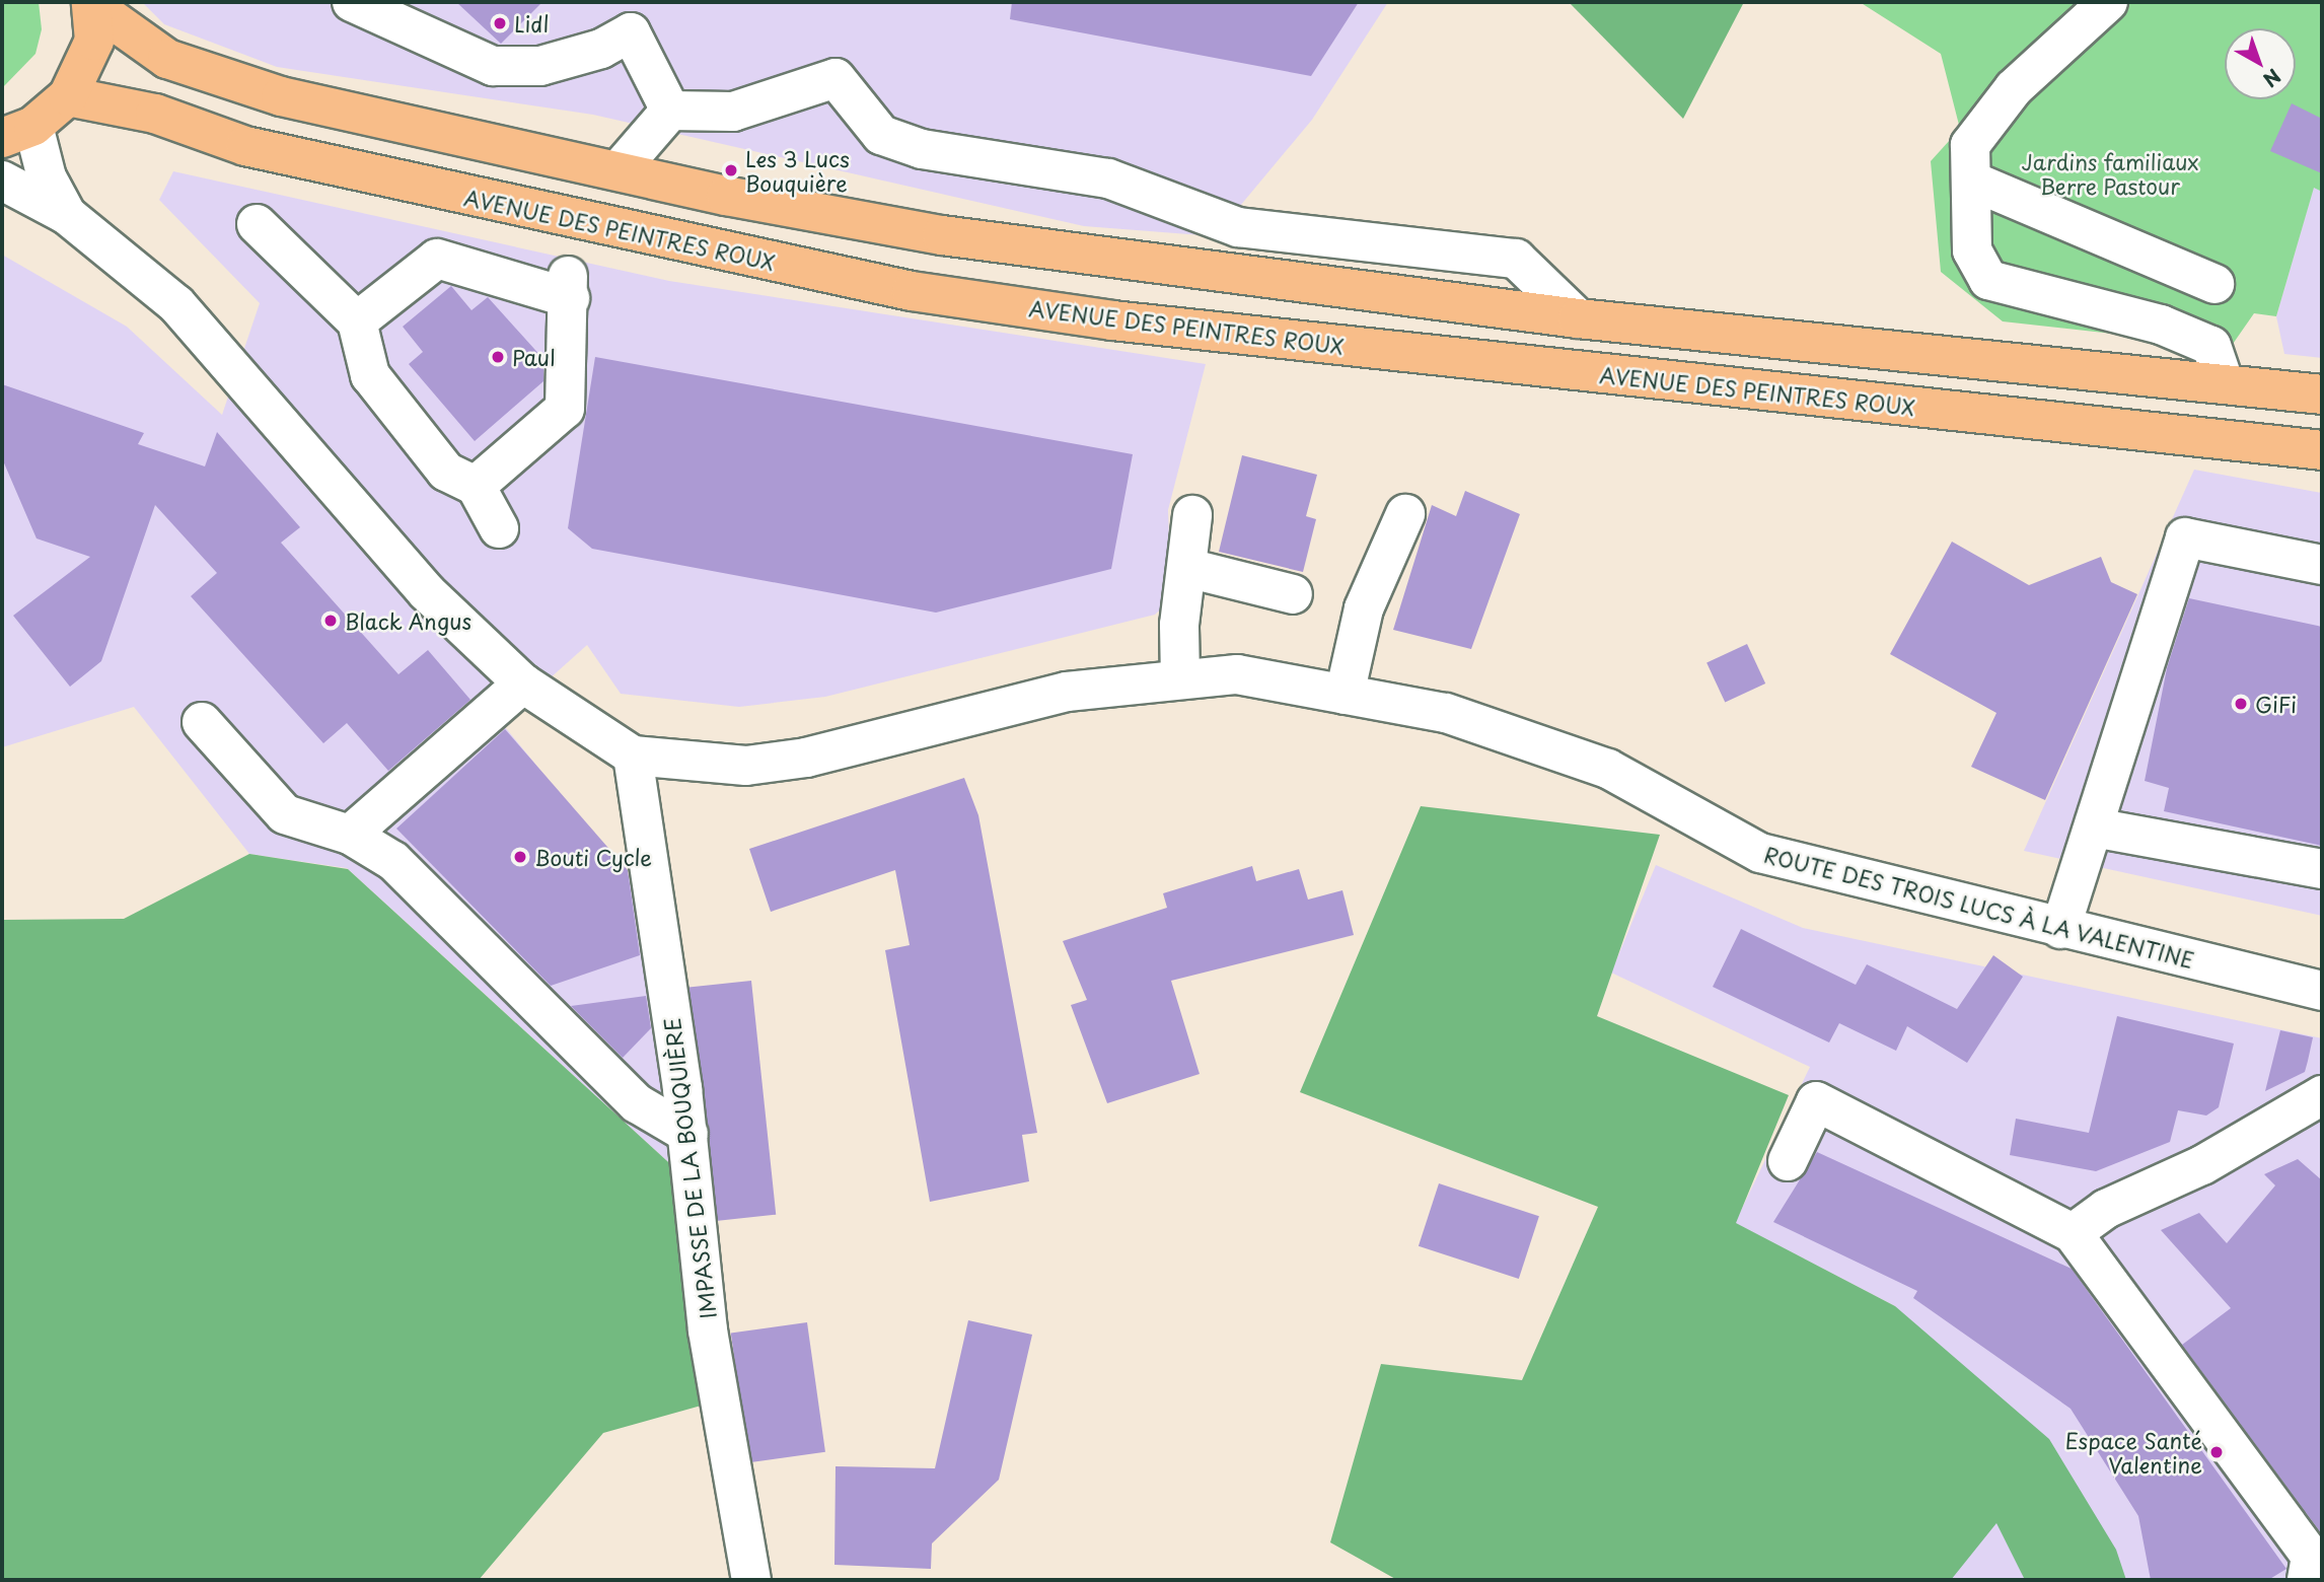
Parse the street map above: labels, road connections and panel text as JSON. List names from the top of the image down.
{
  "streets": {
    "main road": ["AVENUE DES PEINTRES ROUX"],
    "street": ["ROUTE DES TROIS LUCS À LA VALENTINE", "IMPASSE DE LA BOUQUIÈRE"]
  },
  "crossings": [
    ["ROUTE DES TROIS LUCS À LA VALENTINE", "IMPASSE DE LA BOUQUIÈRE"]
  ],
  "parks": ["Jardins familiaux Berre Pastour"],
  "places": [
    "Lidl",
    "Les 3 Lucs Bouquière",
    "Paul",
    "Black Angus",
    "GiFi",
    "Bouti Cycle",
    "Espace Santé Valentine"
  ],
  "north": "bottom right"
}
